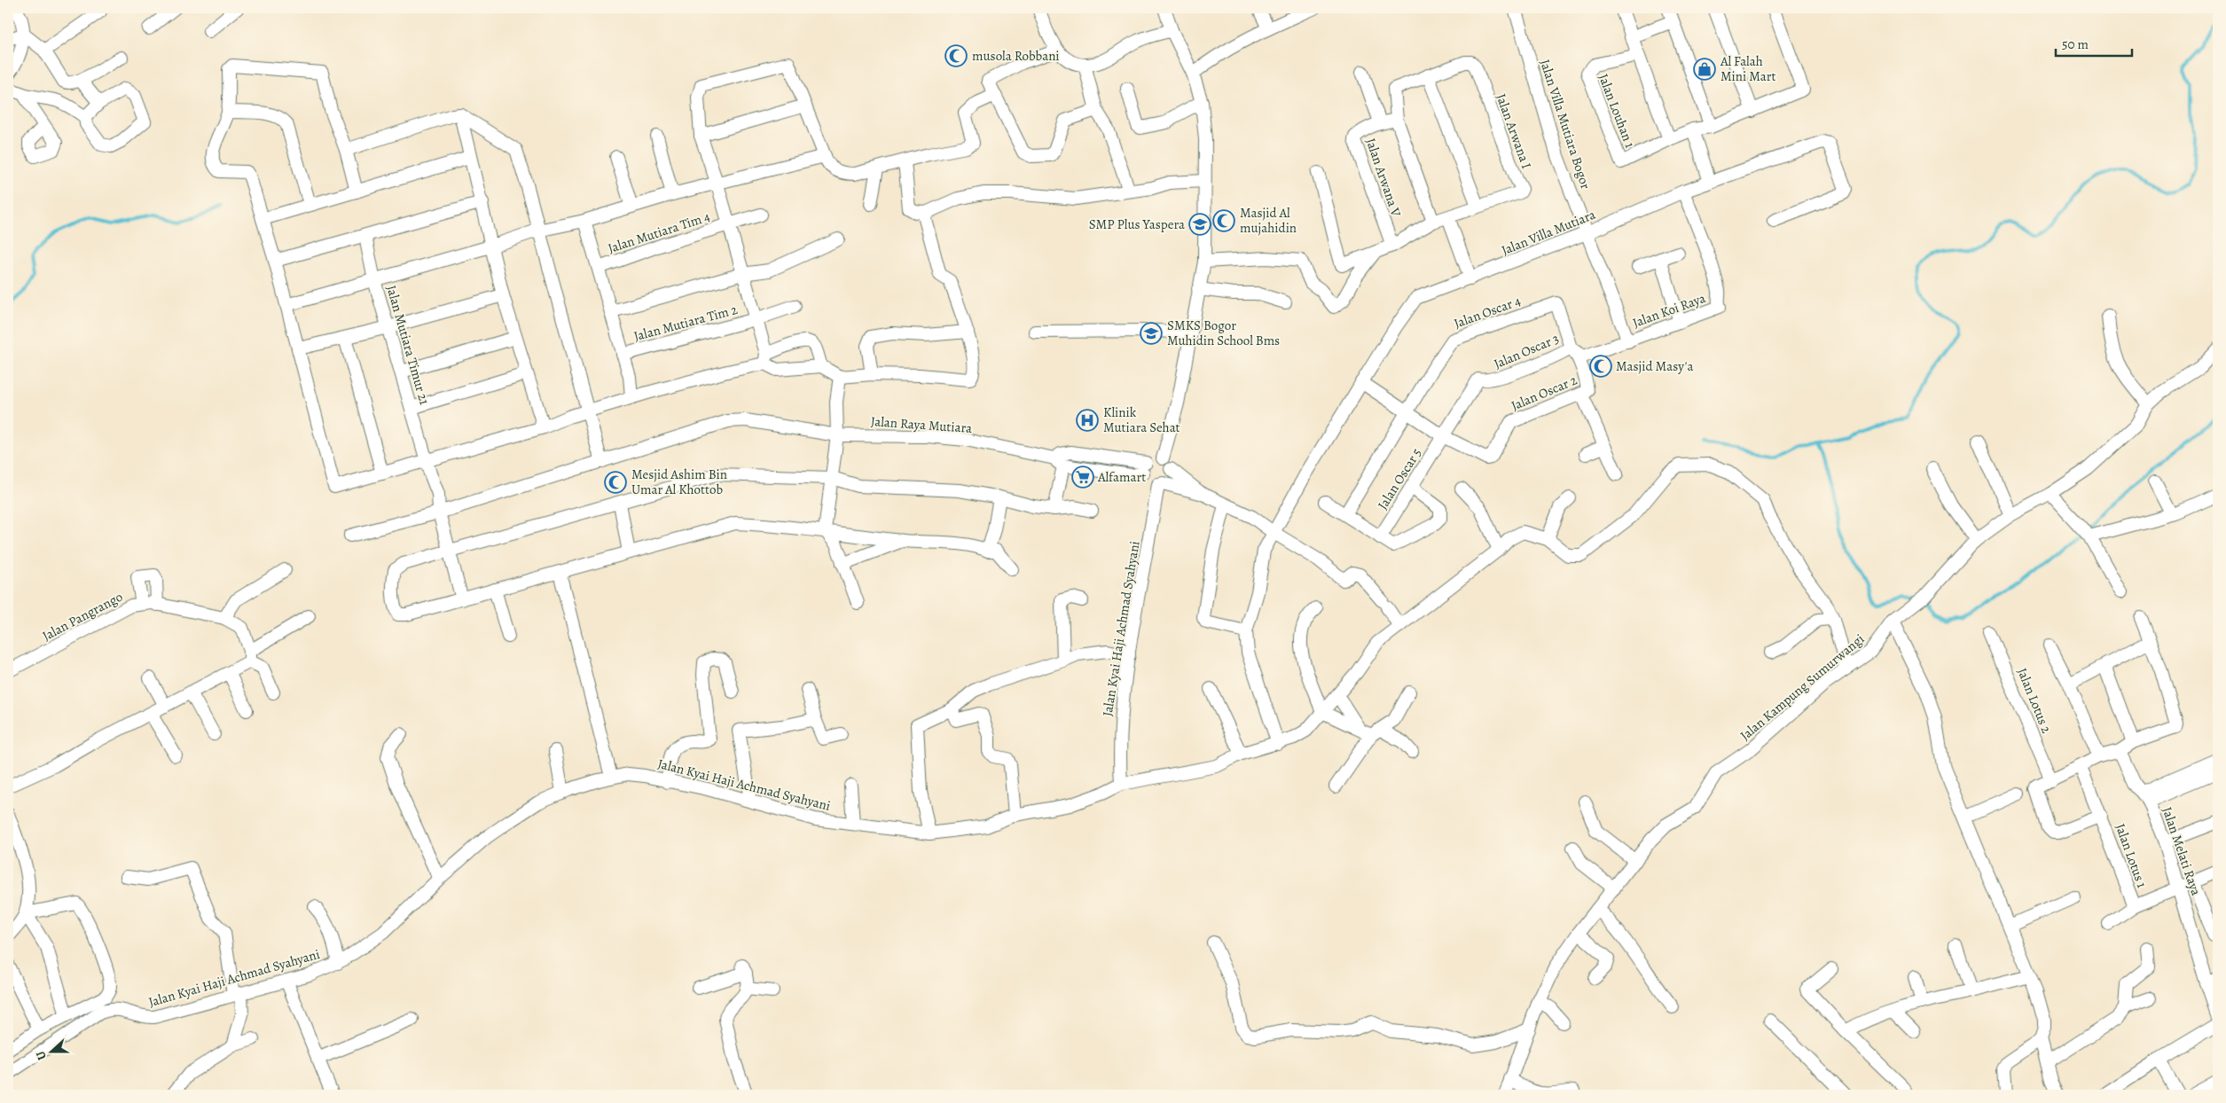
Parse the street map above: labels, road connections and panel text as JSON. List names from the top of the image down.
{
  "streets": {
    "street": [
      "Jalan Louhan 1",
      "Jalan Villa Mutiara Bogor",
      "Jalan Arwana I",
      "Jalan Arwana V",
      "Jalan Mutiara Tim 4",
      "Jalan Villa Mutiara",
      "Jalan Koi Raya",
      "Jalan Oscar 4",
      "Jalan Mutiara Tim 2",
      "Jalan Mutiara Timur 21",
      "Jalan Oscar 3",
      "Jalan Oscar 2",
      "Jalan Raya Mutiara",
      "Jalan Oscar 5",
      "Jalan Pangrango",
      "Jalan Kyai Haji Achmad Syahyani",
      "Jalan Kampung Sumurwangi",
      "Jalan Lotus 2",
      "Jalan Melati Raya",
      "Jalan Lotus 1"
    ]
  },
  "crossings": [
    ["Jalan Villa Mutiara Bogor", "Jalan Villa Mutiara"],
    ["Jalan Villa Mutiara Bogor", "Jalan Koi Raya"],
    ["Jalan Villa Mutiara", "Jalan Koi Raya"],
    ["Jalan Koi Raya", "Jalan Oscar 3"],
    ["Jalan Koi Raya", "Jalan Oscar 2"],
    ["Jalan Oscar 4", "Jalan Oscar 2"],
    ["Jalan Mutiara Timur 21", "Jalan Raya Mutiara"],
    ["Jalan Oscar 3", "Jalan Oscar 2"],
    ["Jalan Oscar 3", "Jalan Oscar 5"],
    ["Jalan Oscar 2", "Jalan Oscar 5"],
    ["Jalan Lotus 2", "Jalan Lotus 1"]
  ],
  "places": {
    "mosque": [
      "musola Robbani",
      "Masjid Al mujahidin",
      "Masjid Masy'a",
      "Mesjid Ashim Bin Umar Al Khottob"
    ],
    "shop": ["Al Falah Mini Mart"],
    "school or university": ["SMP Plus Yaspera", "SMKS Bogor Muhidin School Bms"],
    "hospital": ["Klinik Mutiara Sehat"],
    "supermarket": ["Alfamart"]
  },
  "scale_bar": "50 m",
  "north": "left"
}
